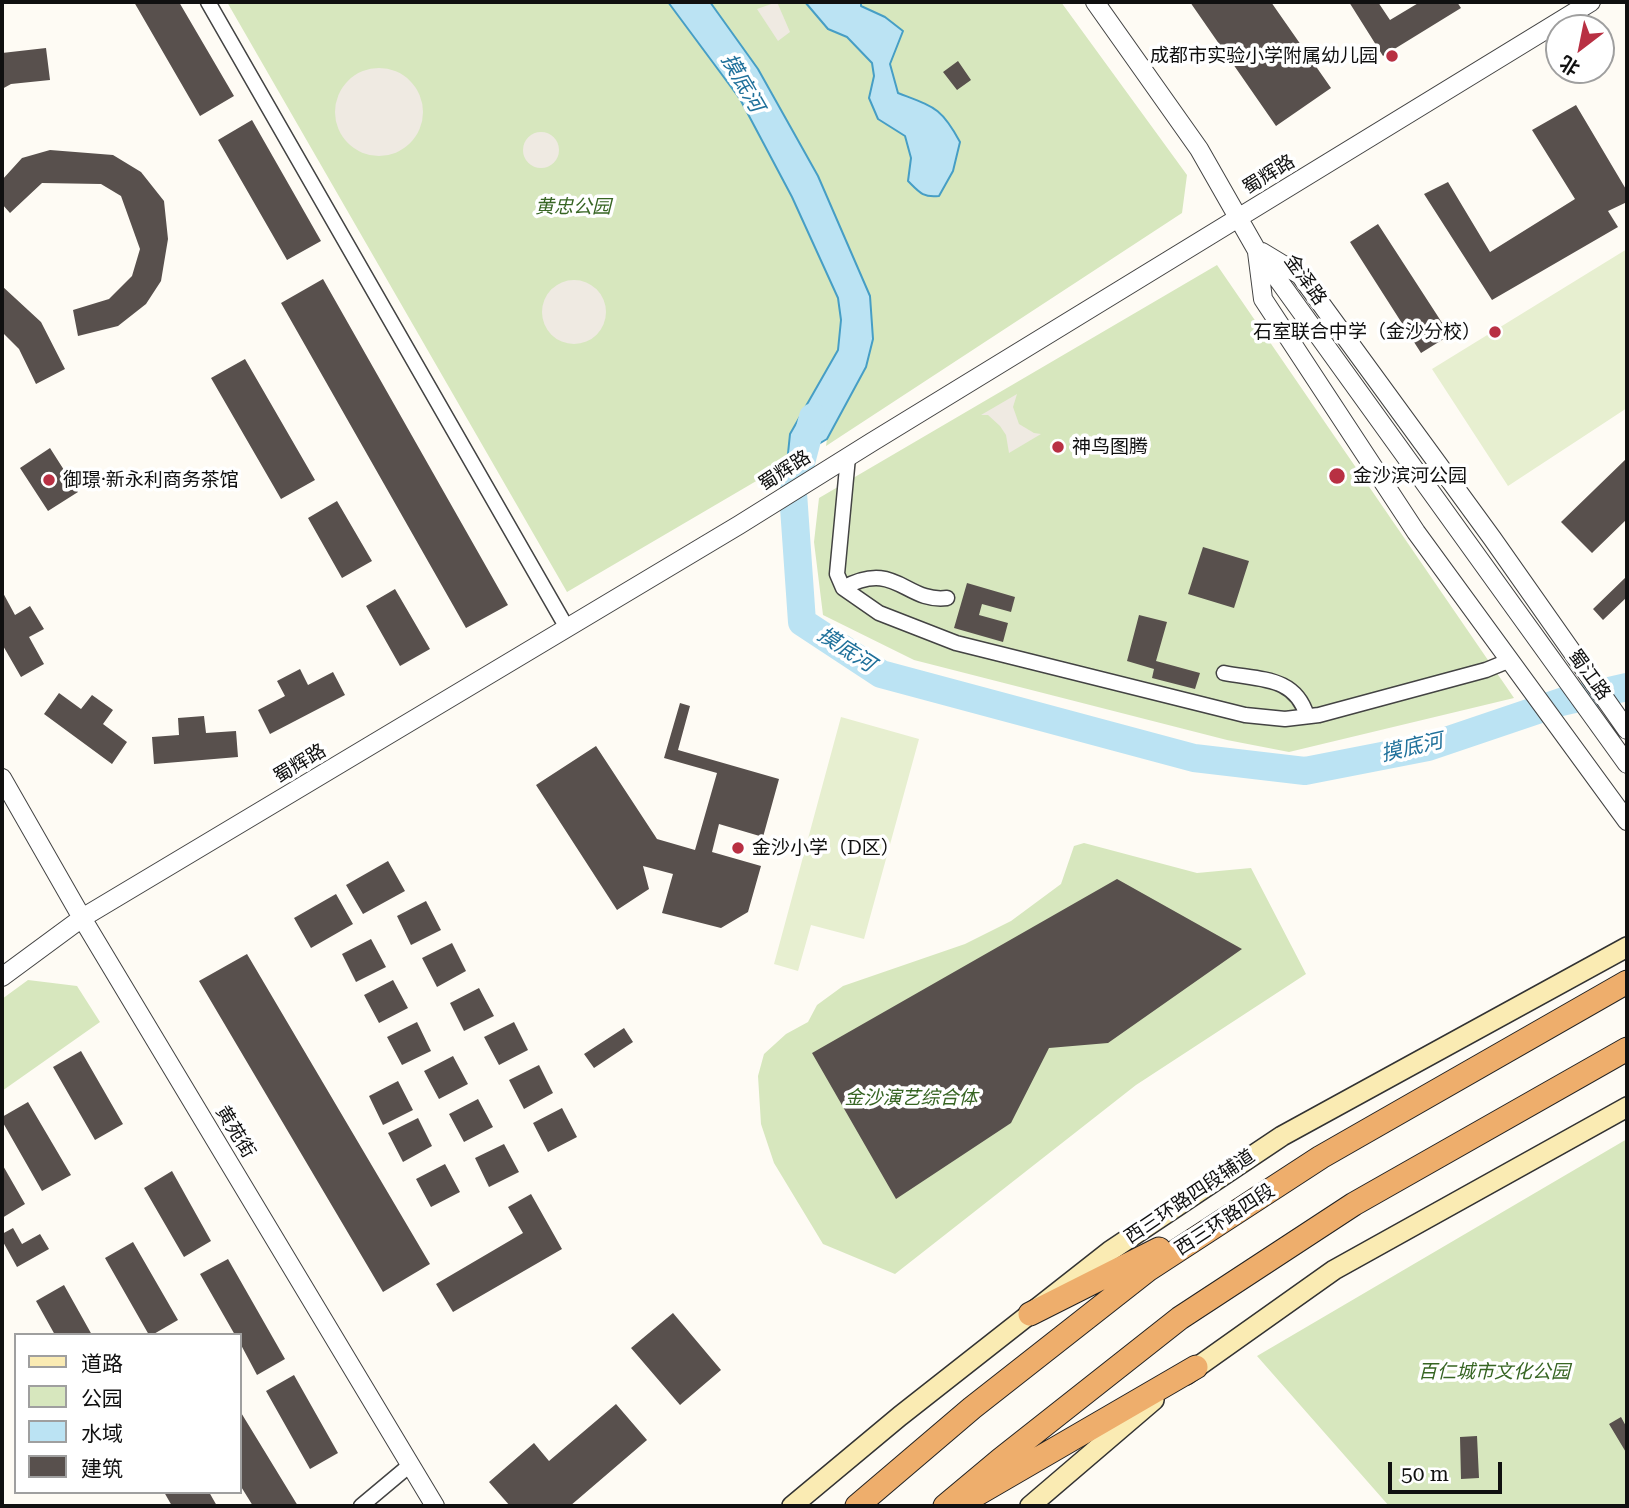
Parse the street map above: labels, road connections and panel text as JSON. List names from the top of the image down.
{
  "streets": {
    "highway": ["西三环路四段"],
    "main road": ["西三环路四段辅道"],
    "street": [
      "蜀辉路",
      "金泽路",
      "蜀江路",
      "黄苑街"
    ]
  },
  "crossings": [
    ["蜀辉路", "金泽路"],
    ["蜀辉路", "黄苑街"],
    ["金泽路", "蜀江路"]
  ],
  "water": ["摸底河"],
  "parks": ["黄忠公园", "金沙演艺综合体", "百仁城市文化公园"],
  "places": [
    "成都市实验小学附属幼儿园",
    "石室联合中学（金沙分校）",
    "神鸟图腾",
    "金沙滨河公园",
    "御璟·新永利商务茶馆",
    "金沙小学（D区）"
  ],
  "legend": [
    "道路",
    "公园",
    "水域",
    "建筑"
  ],
  "scale_bar": "50 m",
  "north": "bottom left"
}
